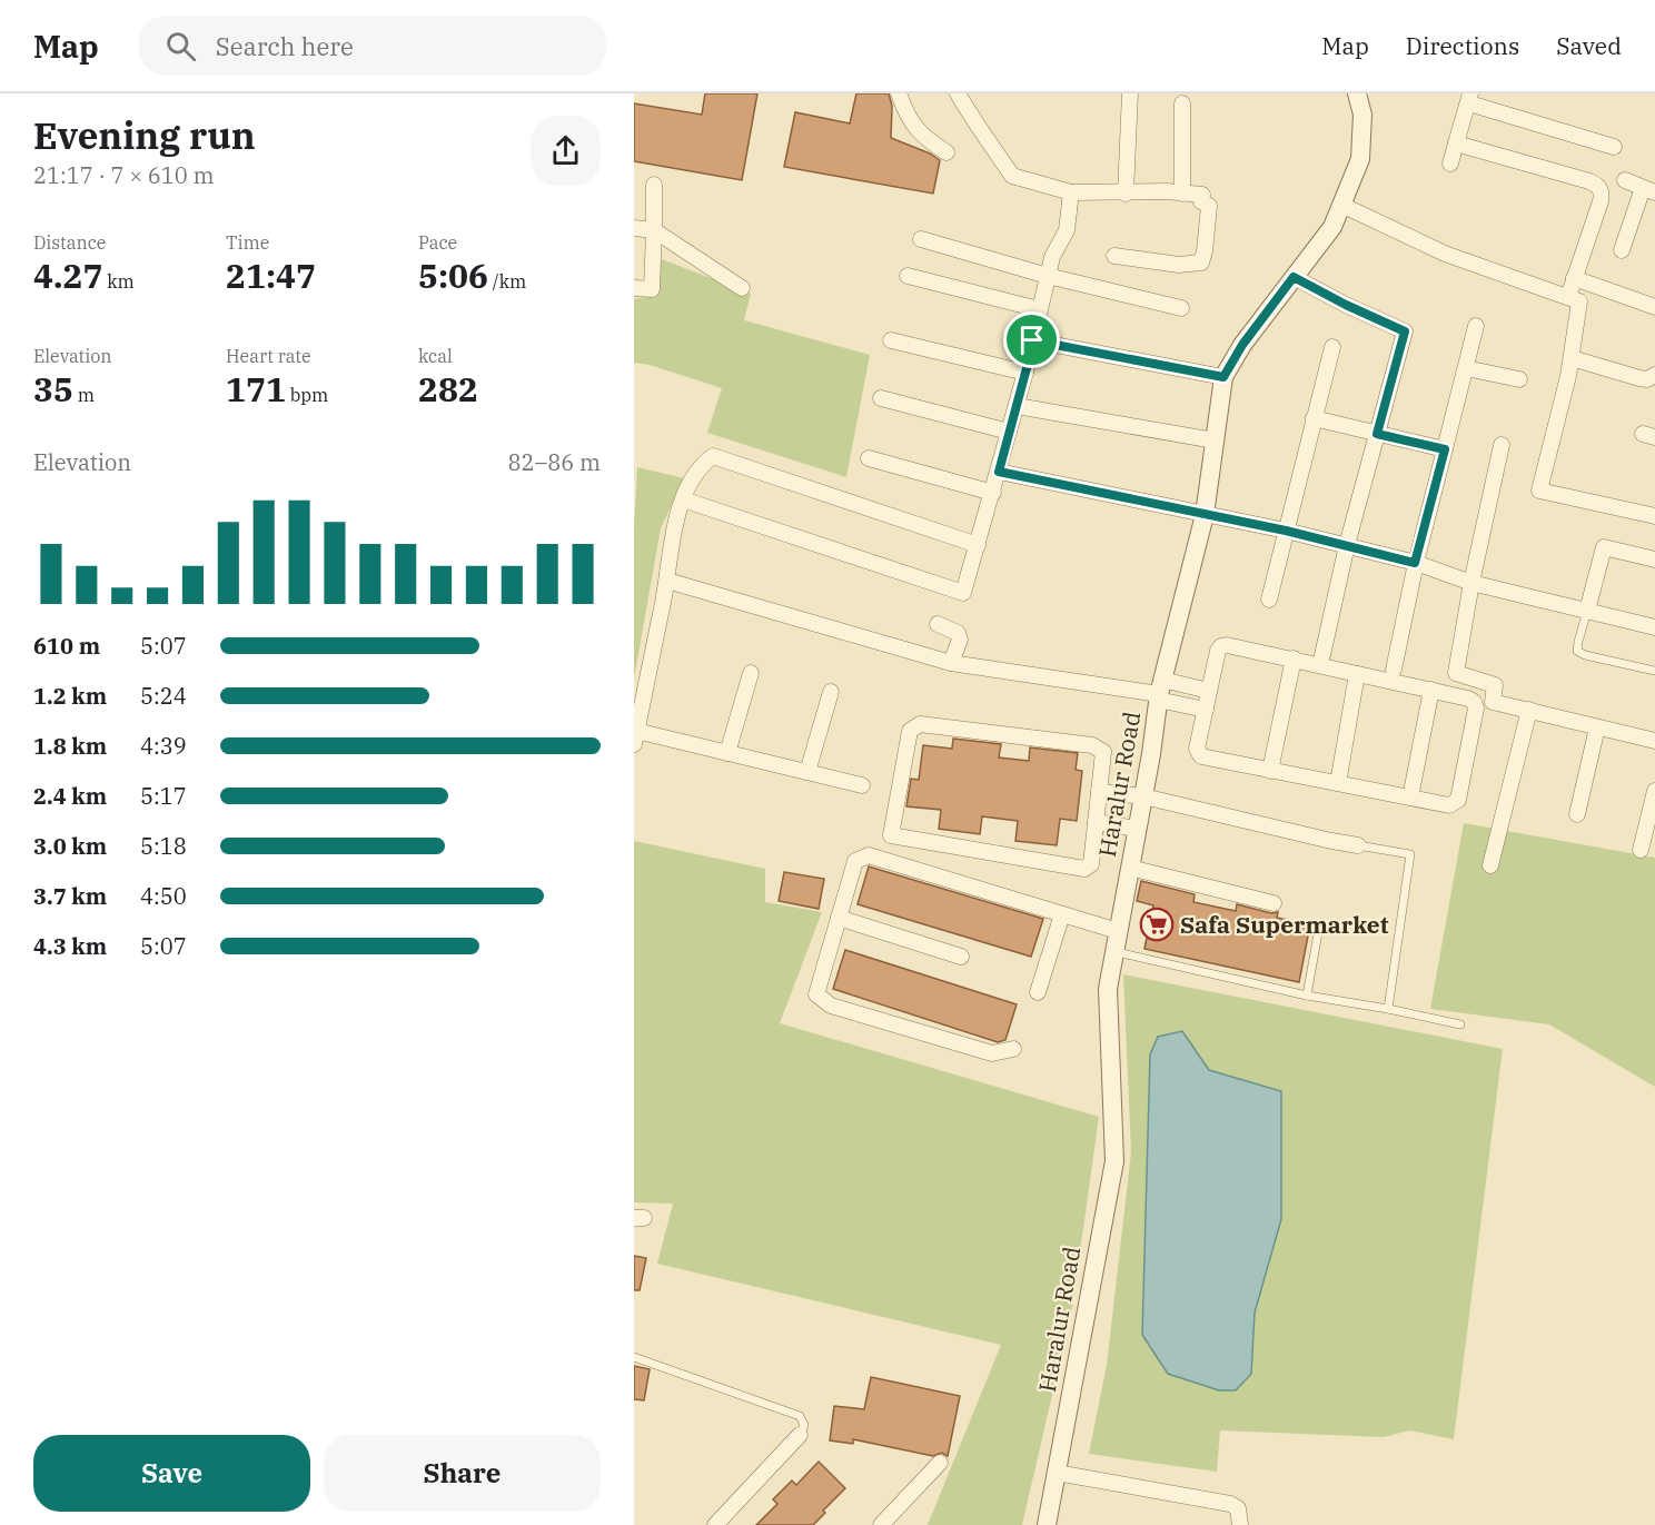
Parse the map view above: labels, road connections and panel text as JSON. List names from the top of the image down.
{
  "streets": {
    "street": ["Haralur Road"]
  },
  "places": {
    "supermarket": ["Safa Supermarket"]
  },
  "page": {
    "header": "Map",
    "search": "Search here",
    "nav": ["Map", "Directions", "Saved"],
    "heading": ["Evening run", "21:17 · 7 × 610 m"],
    "stats": [
      ["Distance", "4.27 km"],
      ["Time", "21:47"],
      ["Pace", "5:06 /km"],
      ["Elevation", "35 m"],
      ["Heart rate", "171 bpm"],
      ["kcal", "282"]
    ],
    "chart": ["Elevation", "82–86 m"],
    "list": [
      {
        "name": "610 m",
        "note": "5:07"
      },
      {
        "name": "1.2 km",
        "note": "5:24"
      },
      {
        "name": "1.8 km",
        "note": "4:39"
      },
      {
        "name": "2.4 km",
        "note": "5:17"
      },
      {
        "name": "3.0 km",
        "note": "5:18"
      },
      {
        "name": "3.7 km",
        "note": "4:50"
      },
      {
        "name": "4.3 km",
        "note": "5:07"
      }
    ],
    "buttons": ["Save", "Share"]
  }
}
